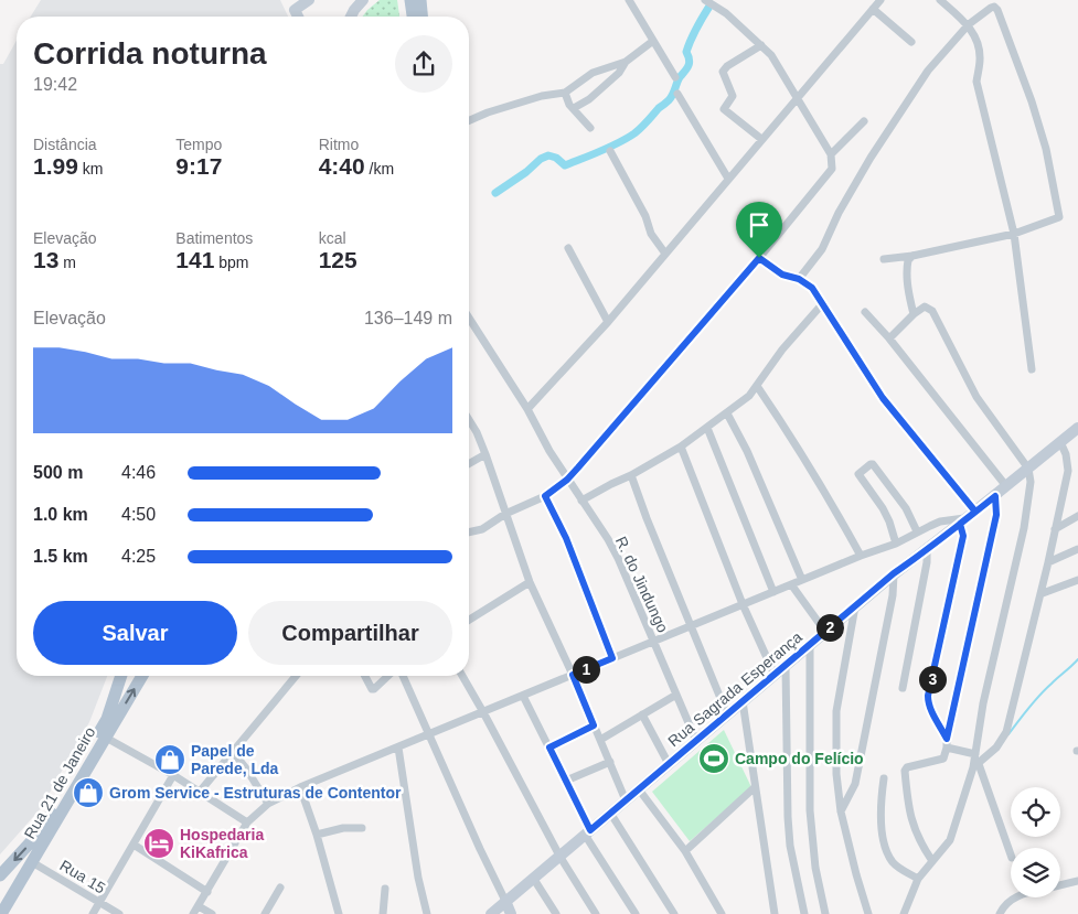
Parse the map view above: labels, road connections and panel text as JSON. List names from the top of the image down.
{
  "streets": {
    "main road": ["Rua 21 de Janeiro"],
    "street": ["R. do Jindungo", "Rua Sagrada Esperança", "Rua 15"]
  },
  "crossings": [
    ["R. do Jindungo", "Rua Sagrada Esperança"],
    ["Rua 21 de Janeiro", "Rua 15"]
  ],
  "places": {
    "sports": ["Campo do Felício"],
    "shop": ["Papel de Parede, Lda", "Grom Service - Estruturas de Contentor"],
    "hotel": ["Hospedaria KiKafrica"]
  },
  "page": {
    "heading": ["Corrida noturna", "19:42"],
    "stats": [
      ["Distância", "1.99 km"],
      ["Tempo", "9:17"],
      ["Ritmo", "4:40 /km"],
      ["Elevação", "13 m"],
      ["Batimentos", "141 bpm"],
      ["kcal", "125"]
    ],
    "chart": ["Elevação", "136–149 m"],
    "list": [
      {
        "name": "500 m",
        "note": "4:46"
      },
      {
        "name": "1.0 km",
        "note": "4:50"
      },
      {
        "name": "1.5 km",
        "note": "4:25"
      }
    ],
    "buttons": ["Salvar", "Compartilhar"],
    "pins": ["2", "1", "3"]
  }
}
